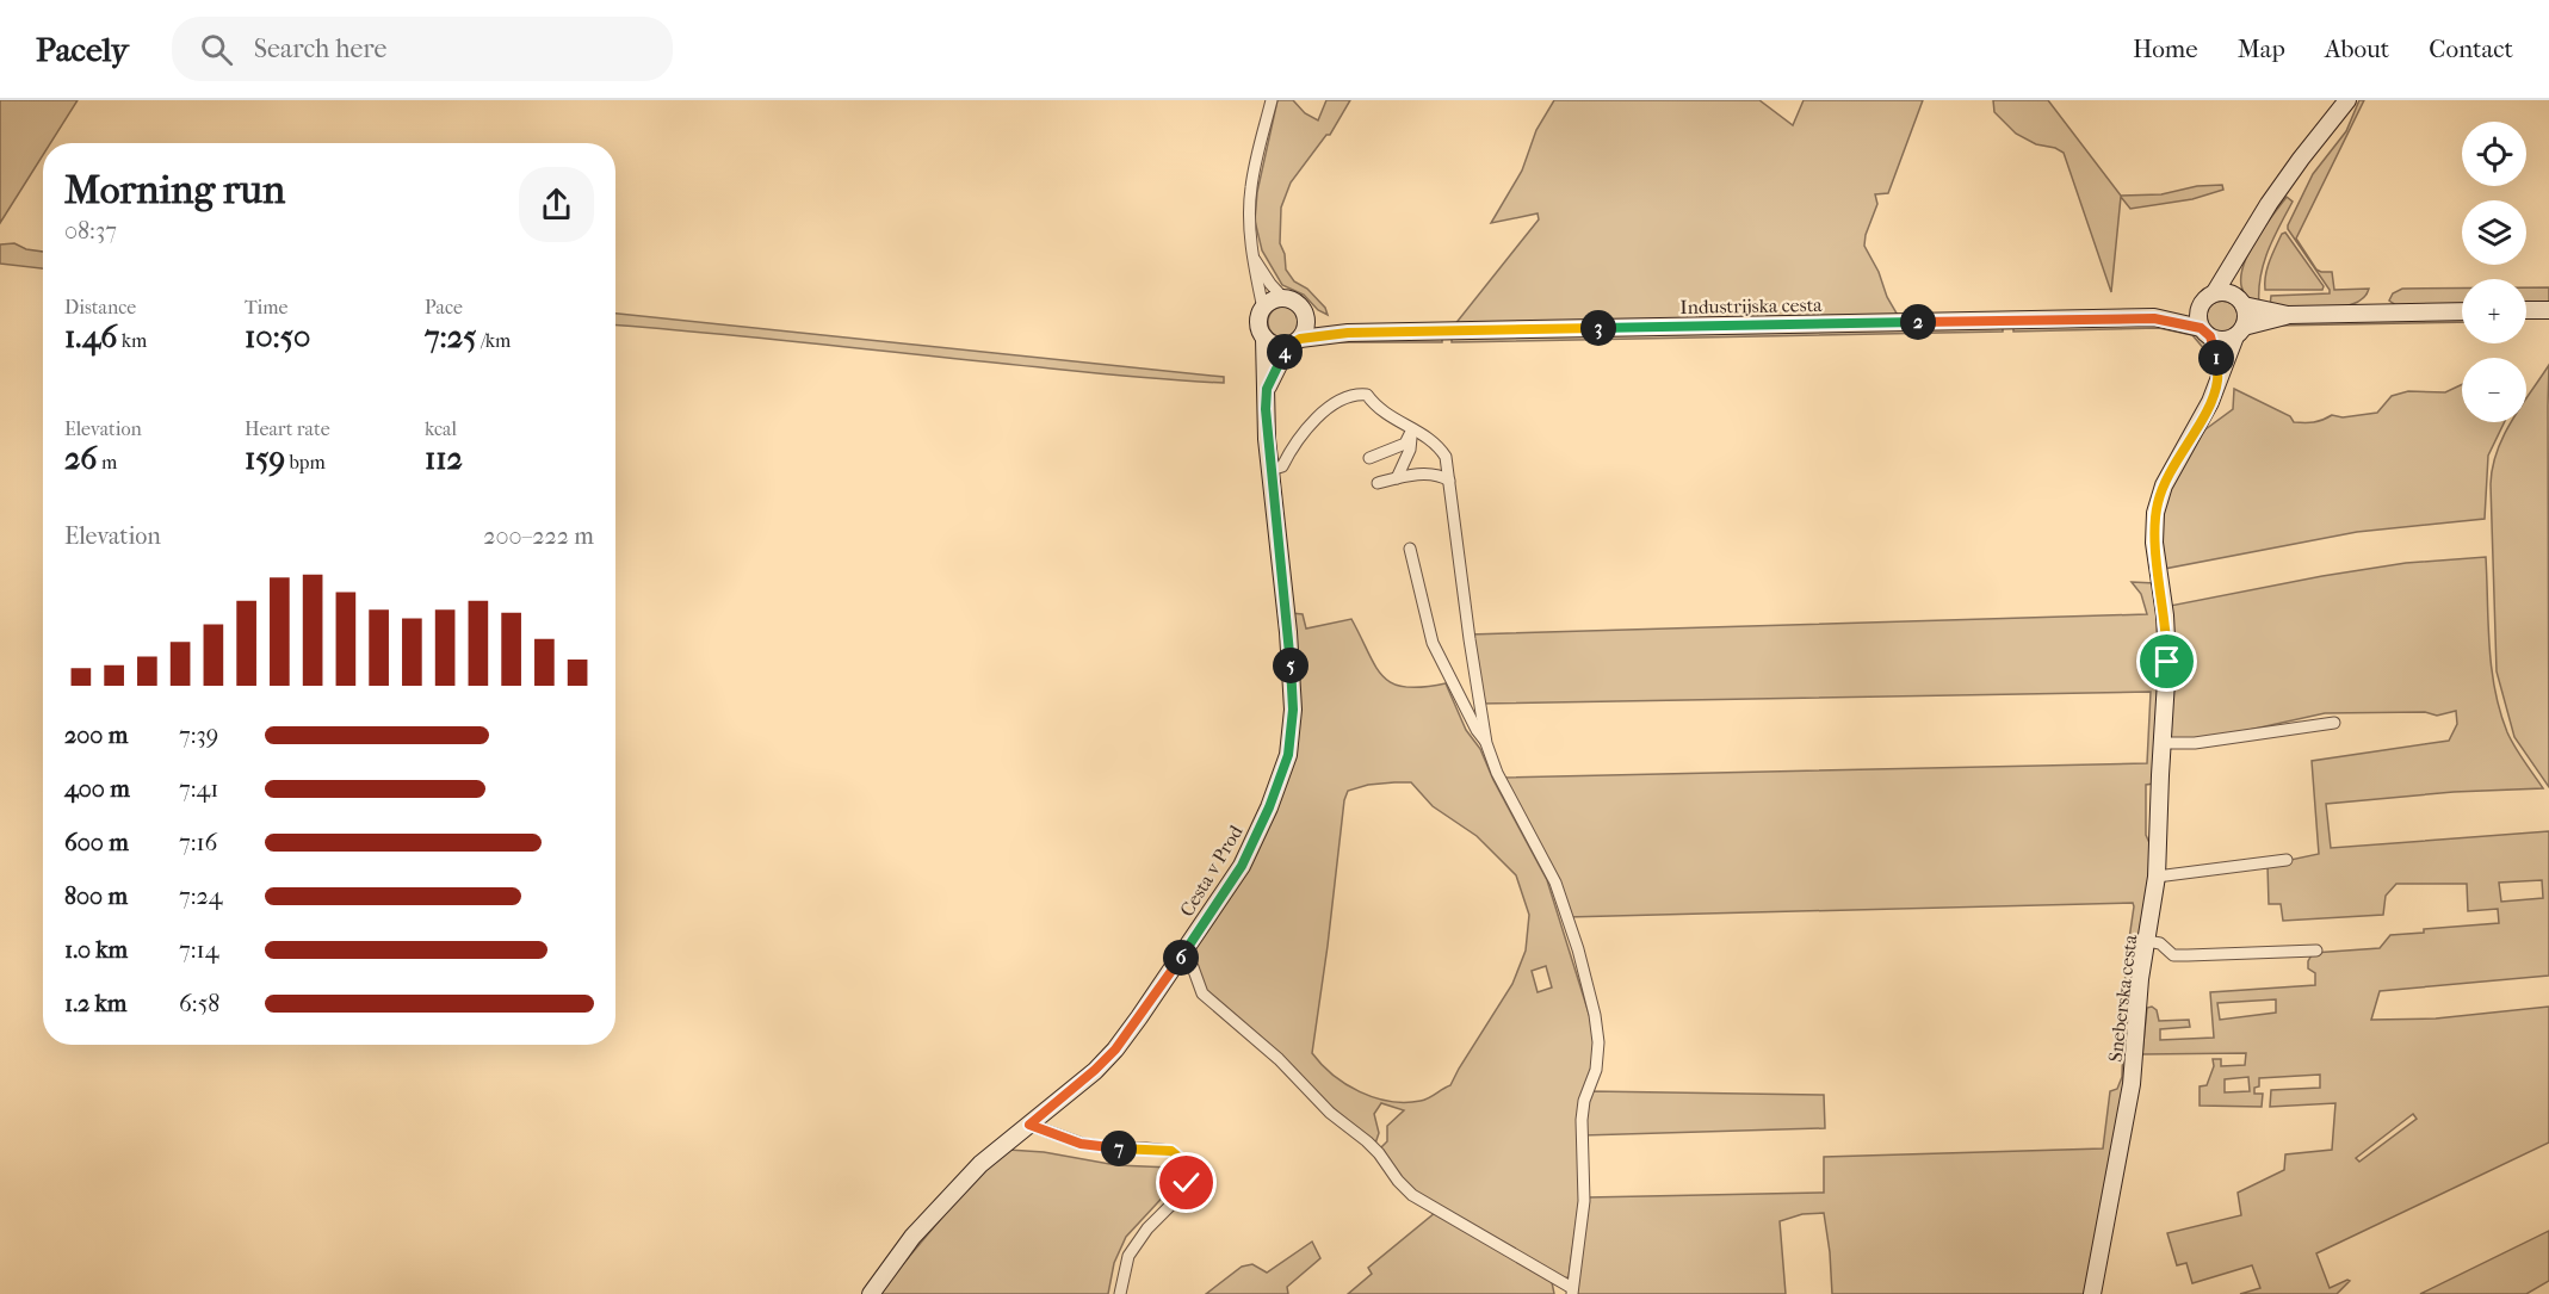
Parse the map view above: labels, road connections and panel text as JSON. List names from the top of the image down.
{
  "streets": {
    "street": ["Industrijska cesta", "Cesta v Prod", "Sneberska cesta"]
  },
  "crossings": [
    ["Industrijska cesta", "Cesta v Prod"],
    ["Industrijska cesta", "Sneberska cesta"]
  ],
  "page": {
    "header": "Pacely",
    "search": "Search here",
    "nav": [
      "Home",
      "Map",
      "About",
      "Contact"
    ],
    "map_buttons": ["+", "−"],
    "heading": ["Morning run", "08:37"],
    "stats": [
      ["Distance", "1.46 km"],
      ["Time", "10:50"],
      ["Pace", "7:25 /km"],
      ["Elevation", "26 m"],
      ["Heart rate", "159 bpm"],
      ["kcal", "112"]
    ],
    "pins": [
      "2",
      "3",
      "4",
      "1",
      "5",
      "6",
      "7"
    ],
    "chart": ["Elevation", "200–222 m"],
    "list": [
      {
        "name": "200 m",
        "note": "7:39"
      },
      {
        "name": "400 m",
        "note": "7:41"
      },
      {
        "name": "600 m",
        "note": "7:16"
      },
      {
        "name": "800 m",
        "note": "7:24"
      },
      {
        "name": "1.0 km",
        "note": "7:14"
      },
      {
        "name": "1.2 km",
        "note": "6:58"
      }
    ]
  }
}
